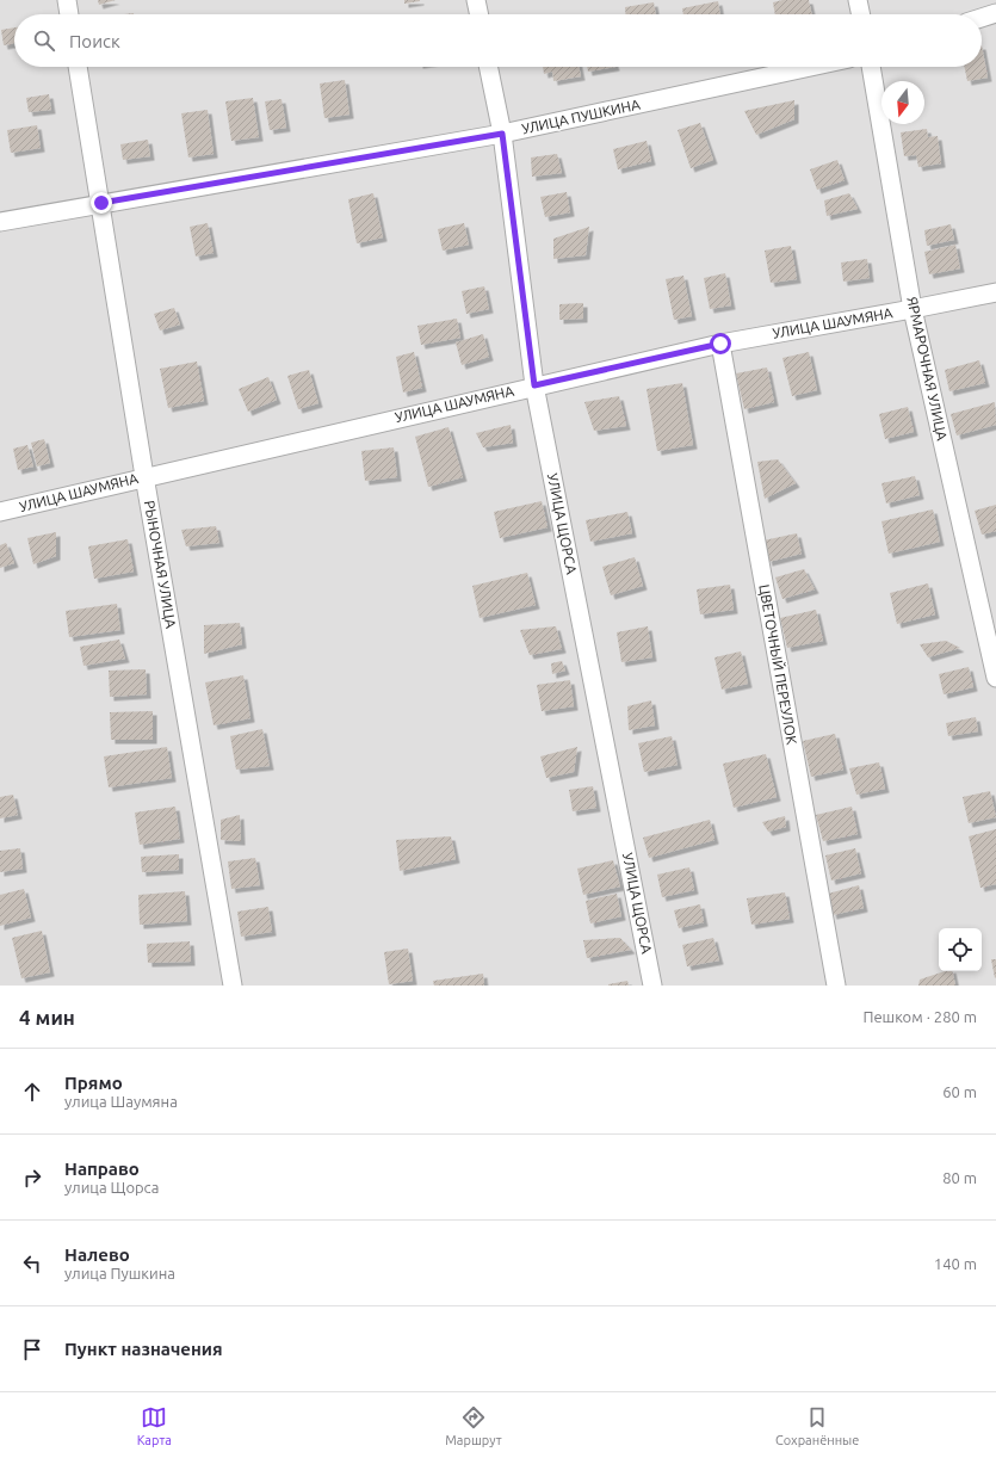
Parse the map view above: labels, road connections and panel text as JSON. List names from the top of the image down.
{
  "streets": {
    "street": [
      "УЛИЦА ПУШКИНА",
      "УЛИЦА ШАУМЯНА",
      "ЯРМАРОЧНАЯ УЛИЦА",
      "УЛИЦА ЩОРСА",
      "РЫНОЧНАЯ УЛИЦА",
      "ЦВЕТОЧНЫЙ ПЕРЕУЛОК"
    ]
  },
  "crossings": [
    ["УЛИЦА ПУШКИНА", "УЛИЦА ЩОРСА"],
    ["УЛИЦА ПУШКИНА", "РЫНОЧНАЯ УЛИЦА"],
    ["УЛИЦА ШАУМЯНА", "ЯРМАРОЧНАЯ УЛИЦА"],
    ["УЛИЦА ШАУМЯНА", "УЛИЦА ЩОРСА"],
    ["УЛИЦА ШАУМЯНА", "РЫНОЧНАЯ УЛИЦА"],
    ["УЛИЦА ШАУМЯНА", "ЦВЕТОЧНЫЙ ПЕРЕУЛОК"]
  ],
  "north": "bottom",
  "page": {
    "search": "Поиск",
    "heading": ["4 мин", "Пешком · 280 m"],
    "list": [
      ["Прямо", "улица Шаумяна", "60 m"],
      ["Направо", "улица Щорса", "80 m"],
      ["Налево", "улица Пушкина", "140 m"],
      "Пункт назначения"
    ],
    "nav": ["Карта", "Маршрут", "Сохранённые"]
  }
}
